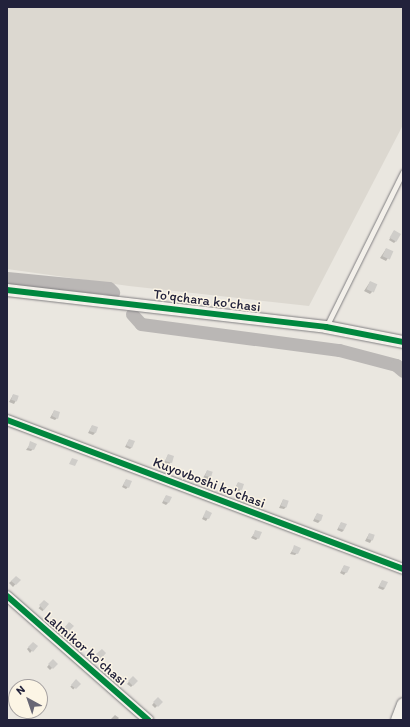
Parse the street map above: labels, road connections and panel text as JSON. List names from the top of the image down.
{
  "streets": {
    "street": ["To'qchara ko'chasi", "Kuyovboshi ko'chasi", "Lalmikor ko'chasi"]
  },
  "north": "top left"
}
